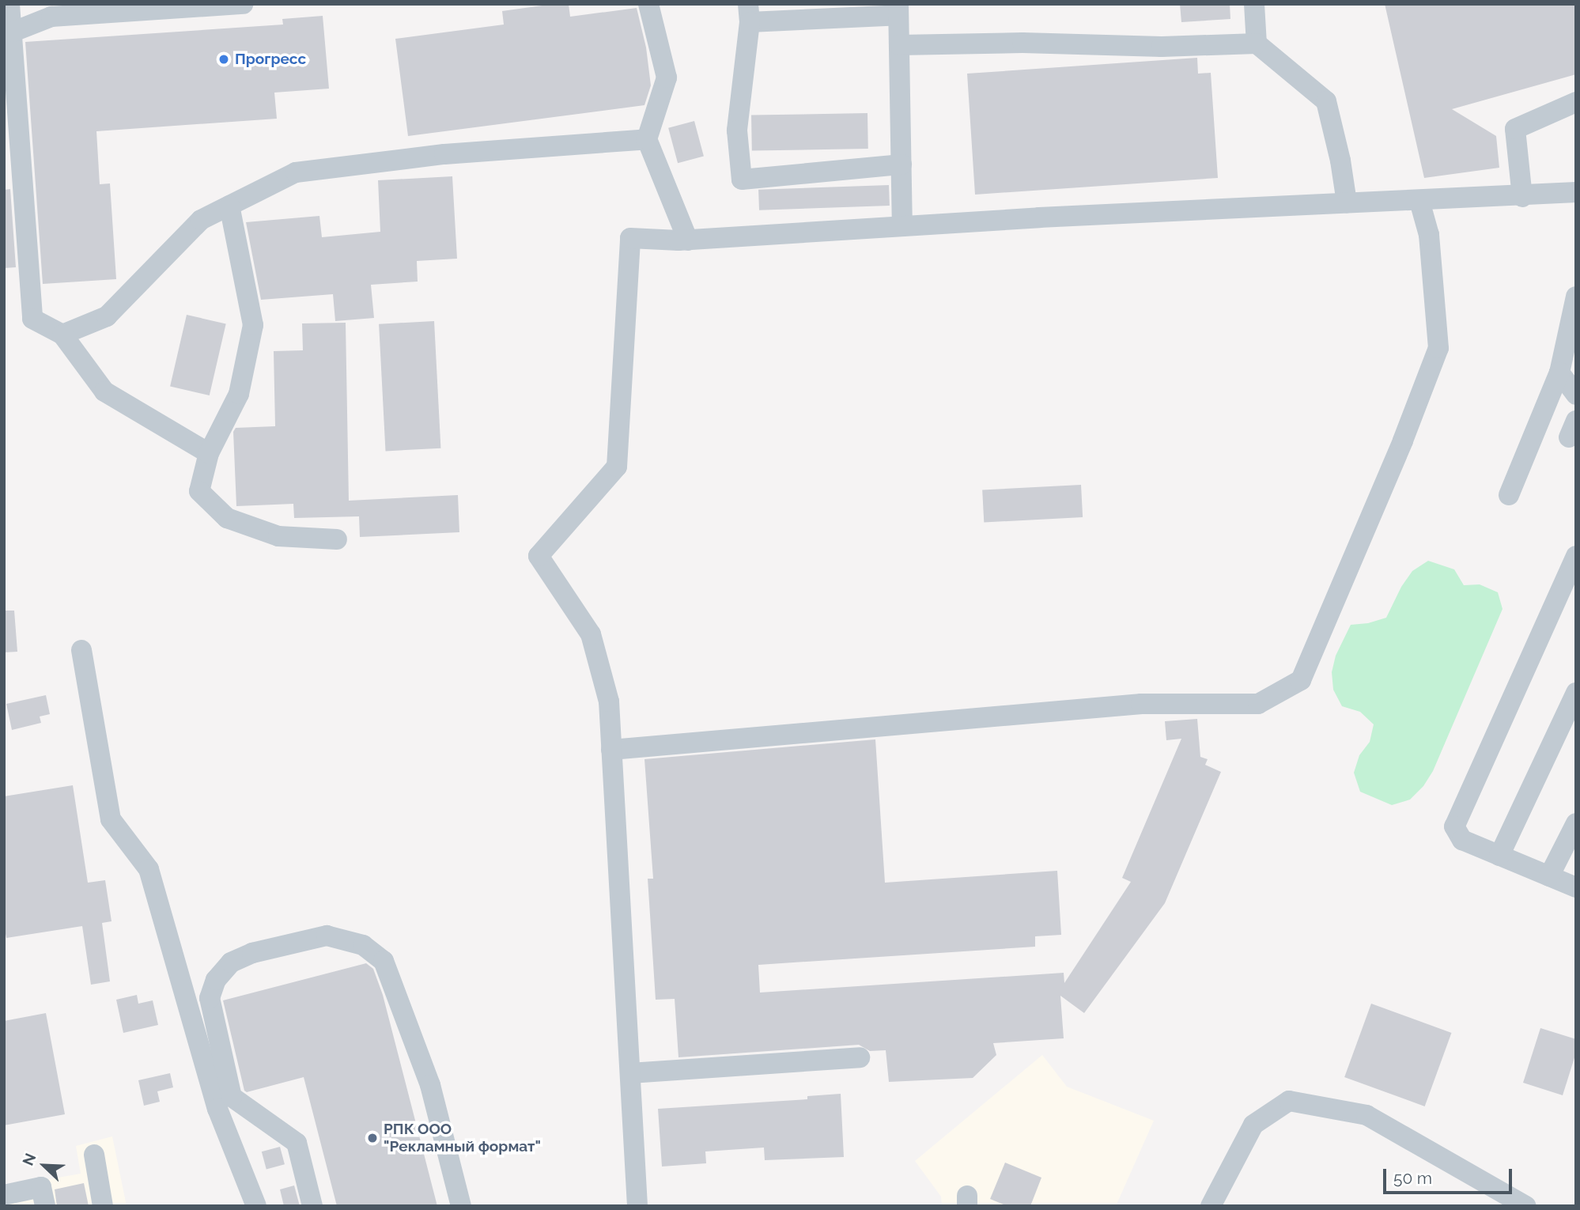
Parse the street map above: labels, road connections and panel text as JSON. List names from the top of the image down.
{
  "places": ["Прогресс", "РПК ООО \"Рекламный формат\""],
  "scale_bar": "50 m",
  "north": "top left"
}
